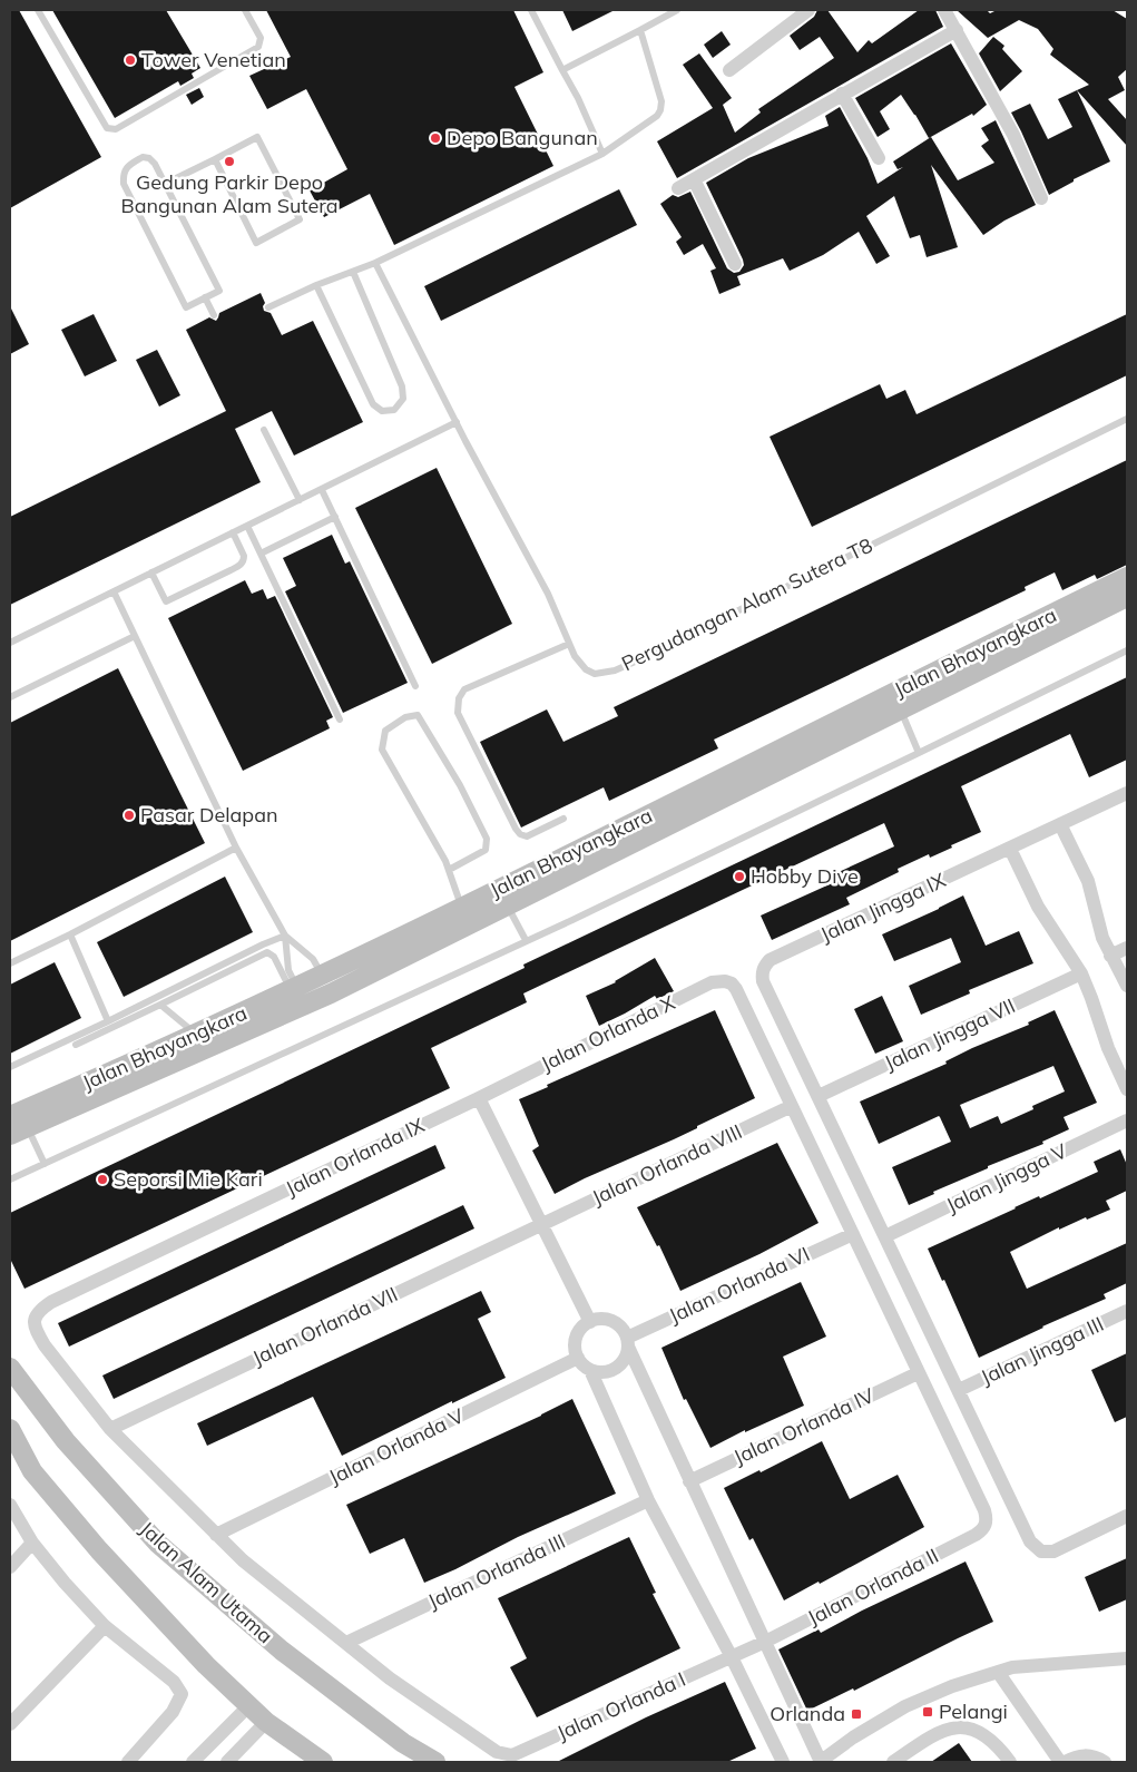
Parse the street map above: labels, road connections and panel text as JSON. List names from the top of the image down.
{
  "streets": {
    "main road": ["Jalan Bhayangkara", "Jalan Alam Utama"],
    "street": [
      "Jalan Jingga IX",
      "Jalan Orlanda X",
      "Jalan Jingga VII",
      "Jalan Orlanda IX",
      "Jalan Orlanda VIII",
      "Jalan Jingga V",
      "Jalan Orlanda VI",
      "Jalan Orlanda VII",
      "Jalan Jingga III",
      "Jalan Orlanda IV",
      "Jalan Orlanda V",
      "Jalan Orlanda III",
      "Jalan Orlanda II",
      "Jalan Orlanda I"
    ],
    "lane": ["Pergudangan Alam Sutera T8"]
  },
  "crossings": [
    ["Jalan Jingga IX", "Jalan Jingga VII"],
    ["Jalan Orlanda X", "Jalan Orlanda IX"],
    ["Jalan Orlanda X", "Jalan Orlanda VIII"],
    ["Jalan Orlanda IX", "Jalan Orlanda VII"],
    ["Jalan Orlanda VIII", "Jalan Orlanda VII"],
    ["Jalan Orlanda VI", "Jalan Orlanda V"],
    ["Jalan Orlanda IV", "Jalan Orlanda II"],
    ["Jalan Orlanda III", "Jalan Orlanda I"],
    ["Jalan Orlanda II", "Jalan Orlanda I"]
  ],
  "places": {
    "other": [
      "Tower Venetian",
      "Depo Bangunan",
      "Gedung Parkir Depo Bangunan Alam Sutera",
      "Pasar Delapan",
      "Hobby Dive",
      "Seporsi Mie Kari"
    ],
    "transit": ["Pelangi", "Orlanda"]
  }
}
